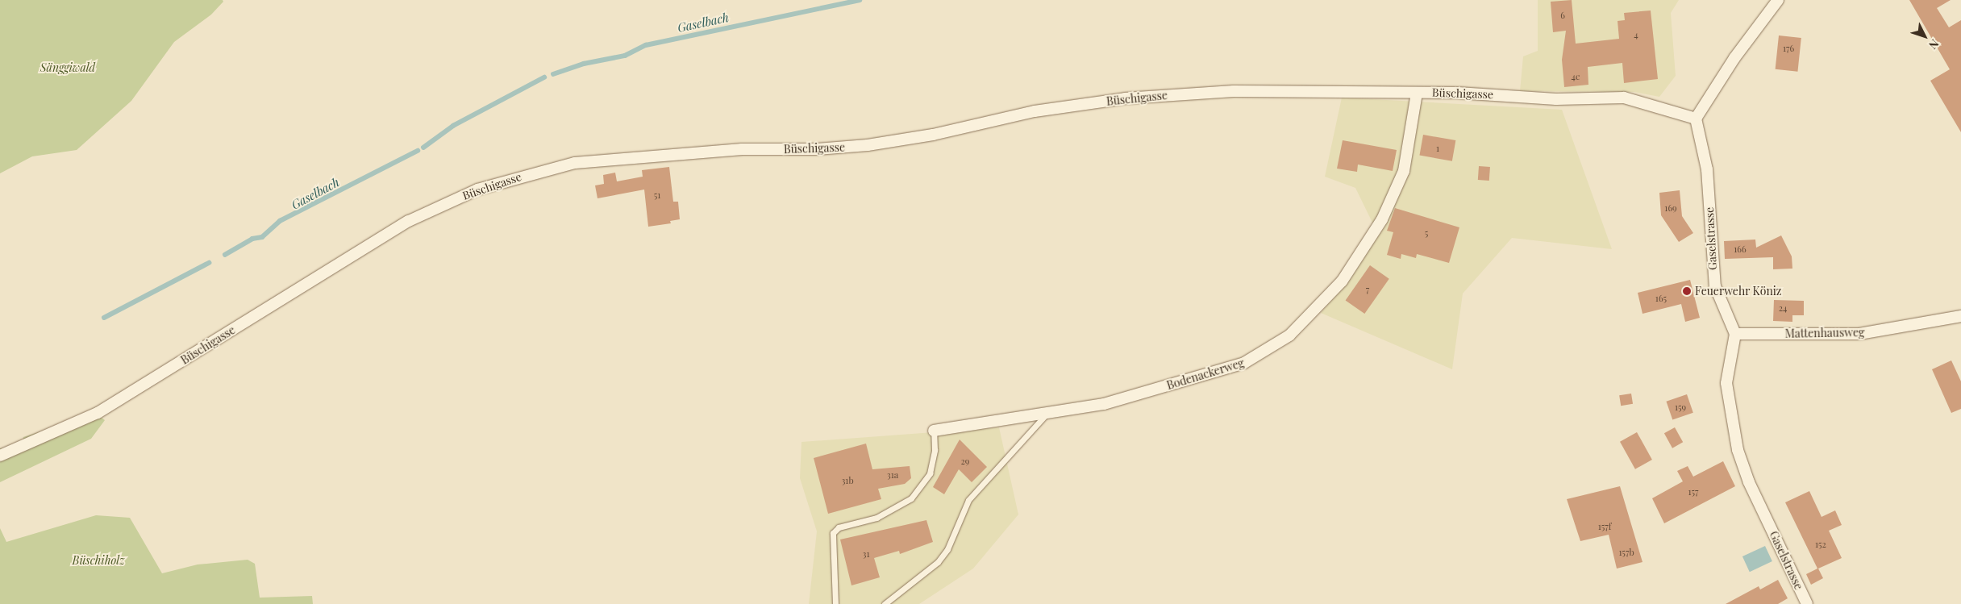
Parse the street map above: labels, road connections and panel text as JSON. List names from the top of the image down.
{
  "streets": {
    "street": [
      "Büschigasse",
      "Gaselstrasse",
      "Mattenhausweg",
      "Bodenackerweg"
    ]
  },
  "crossings": [
    ["Büschigasse", "Gaselstrasse"],
    ["Büschigasse", "Bodenackerweg"],
    ["Gaselstrasse", "Mattenhausweg"]
  ],
  "water": ["Gaselbach"],
  "parks": ["Sänggiwald", "Büschiholz"],
  "places": ["Feuerwehr Köniz"],
  "house_numbers": [
    "6",
    "4",
    "176",
    "4c",
    "1",
    "51",
    "169",
    "5",
    "166",
    "7",
    "165",
    "24",
    "159",
    "29",
    "31a",
    "31b",
    "157",
    "157f",
    "152",
    "157b",
    "31"
  ],
  "north": "bottom right"
}
